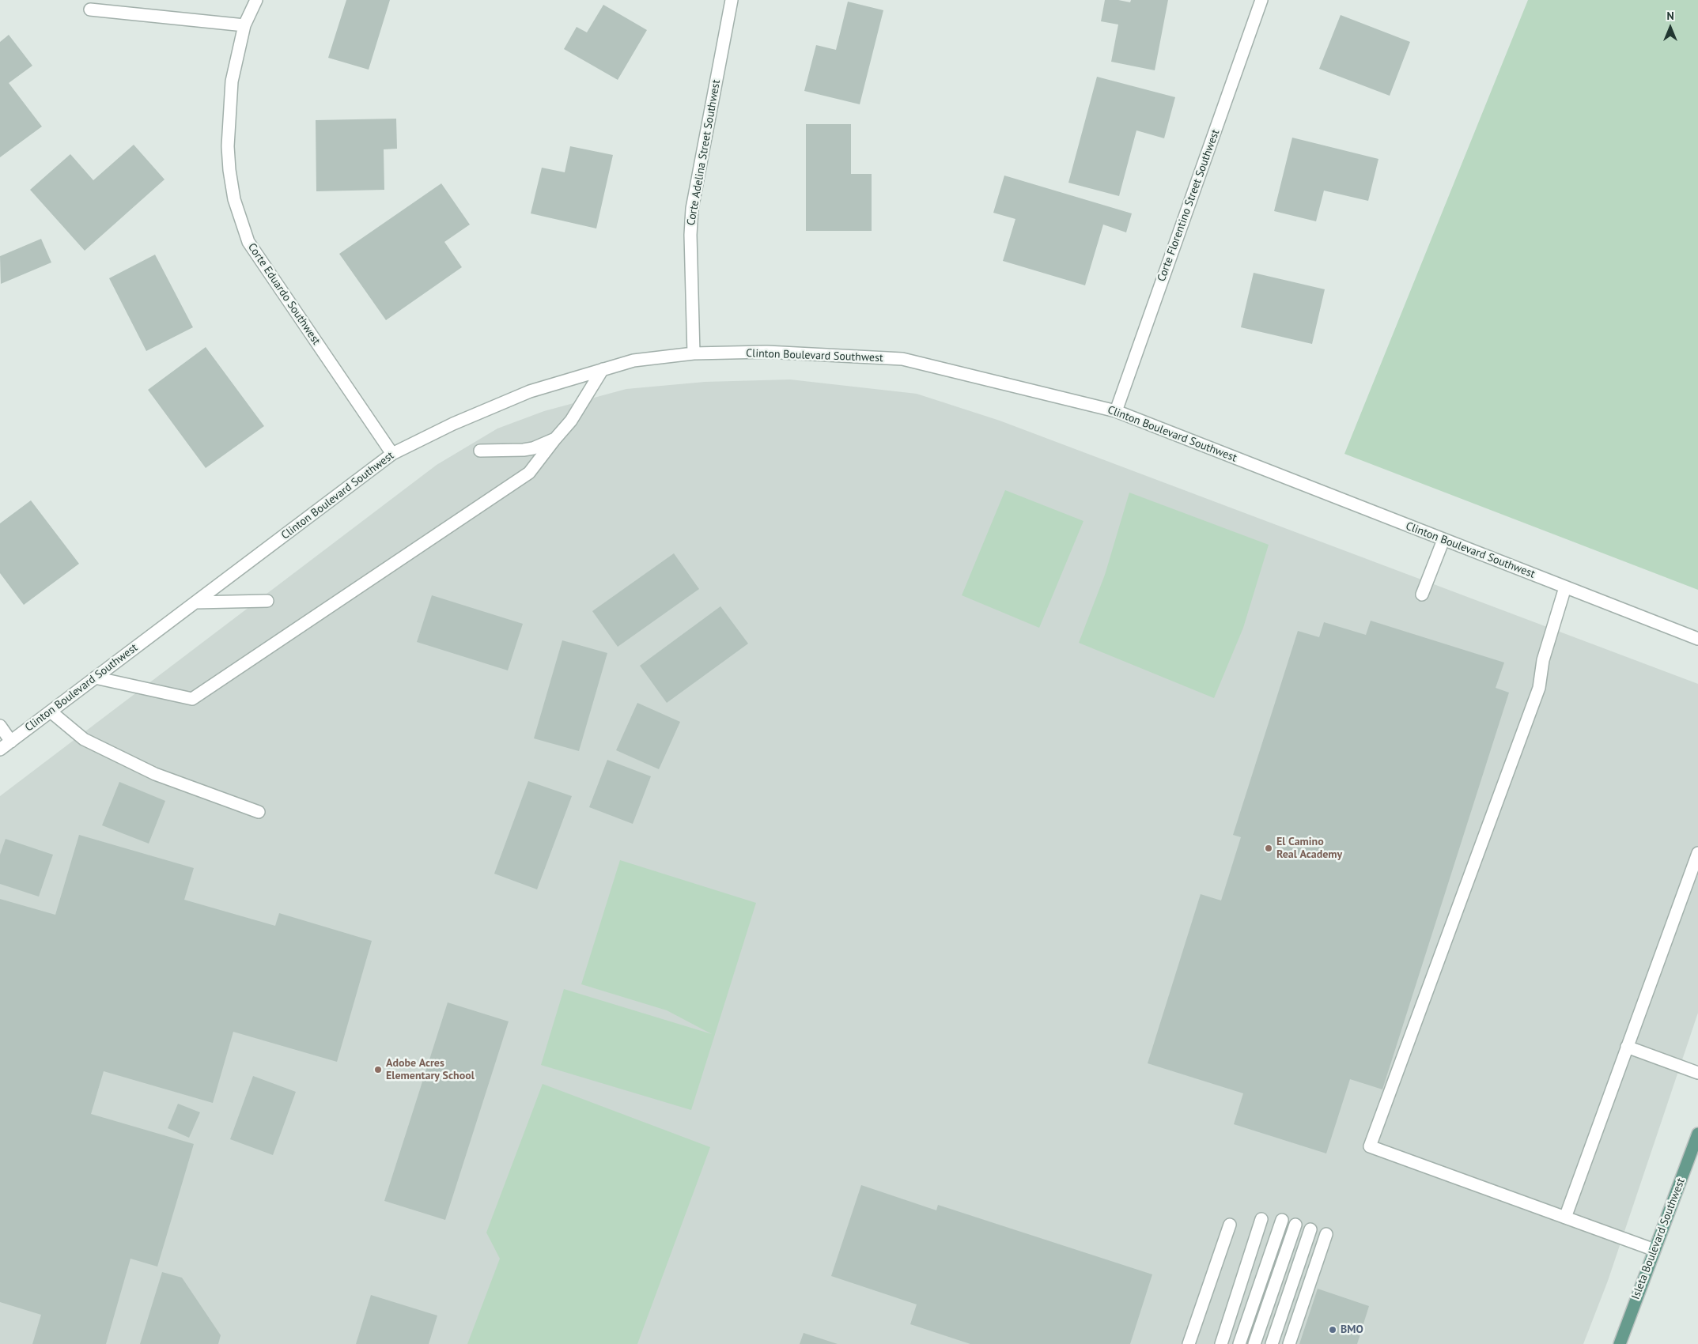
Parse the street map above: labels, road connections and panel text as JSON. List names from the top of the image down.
{
  "streets": {
    "main road": ["Isleta Boulevard Southwest"],
    "street": [
      "Corte Adelina Street Southwest",
      "Corte Florentino Street Southwest",
      "Corte Eduardo Southwest",
      "Clinton Boulevard Southwest"
    ]
  },
  "crossings": [
    ["Corte Adelina Street Southwest", "Clinton Boulevard Southwest"],
    ["Corte Florentino Street Southwest", "Clinton Boulevard Southwest"],
    ["Corte Eduardo Southwest", "Clinton Boulevard Southwest"]
  ],
  "places": ["El Camino Real Academy", "Adobe Acres Elementary School", "BMO"],
  "north": "top"
}
